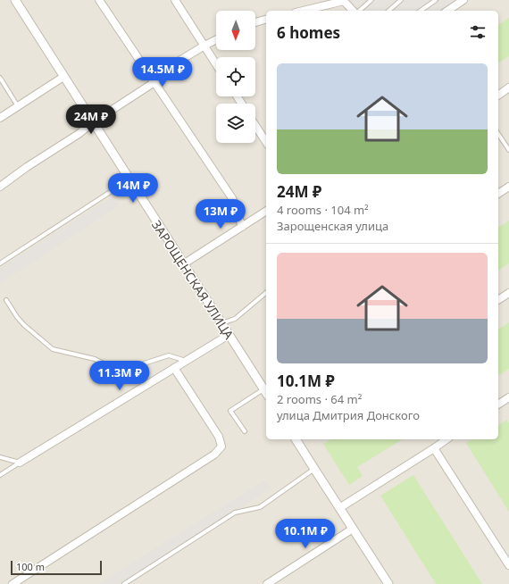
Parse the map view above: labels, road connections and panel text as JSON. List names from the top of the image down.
{
  "streets": {
    "street": ["ЗАРОЩЕНСКАЯ УЛИЦА"]
  },
  "scale_bar": "100 m",
  "north": "bottom",
  "page": {
    "heading": "6 homes",
    "list": [
      {
        "name": "24M ₽",
        "note": "4 rooms · 104 m² · Зарощенская улица"
      },
      {
        "name": "10.1M ₽",
        "note": "2 rooms · 64 m² · улица Дмитрия Донского"
      }
    ],
    "price": [
      "14.5M ₽",
      "24M ₽",
      "14M ₽",
      "13M ₽",
      "11.3M ₽",
      "10.1M ₽"
    ],
    "scale": "100 m"
  }
}
